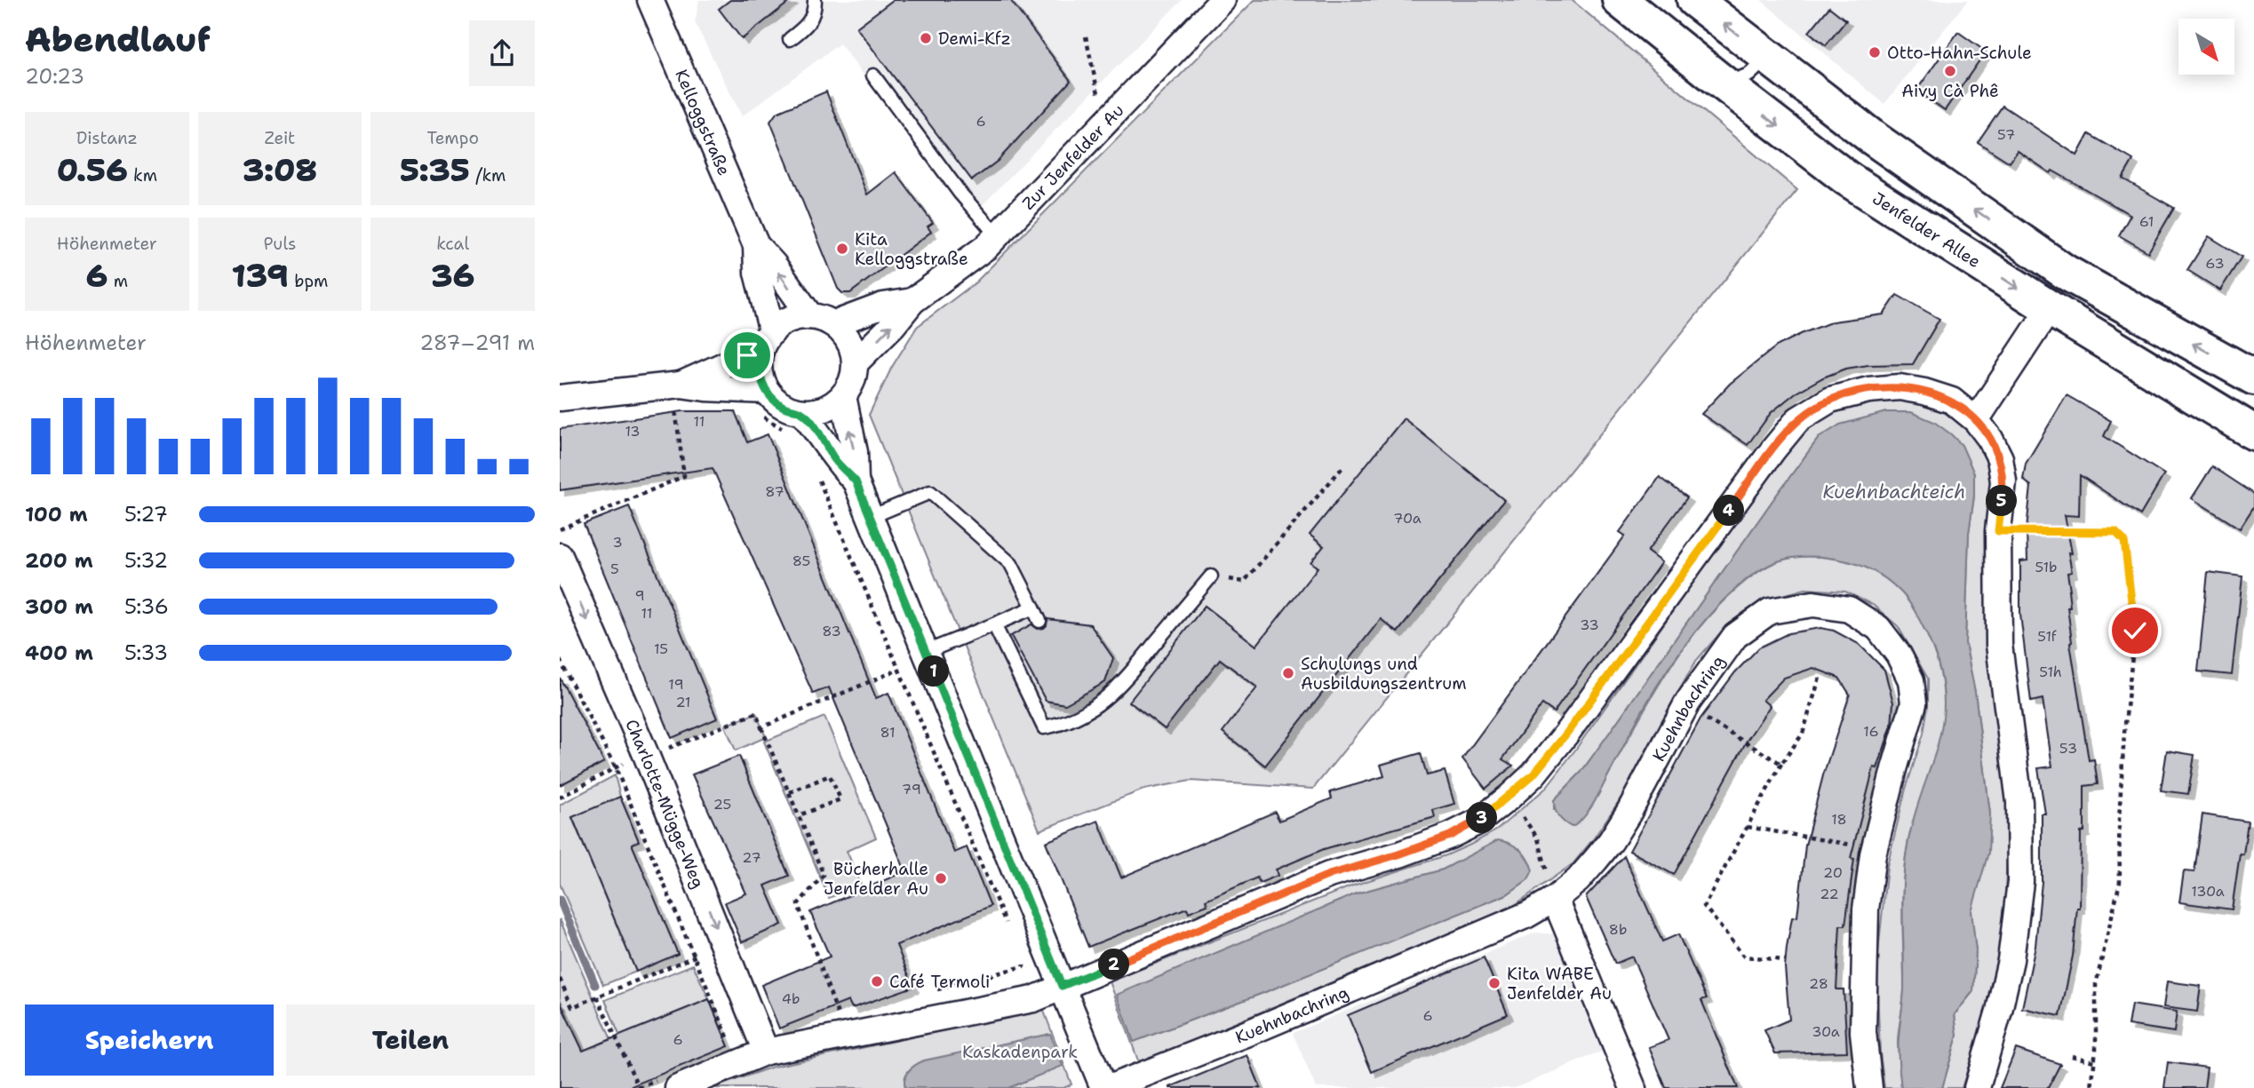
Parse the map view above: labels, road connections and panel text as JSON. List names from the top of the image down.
{
  "streets": {
    "main road": ["Jenfelder Allee"],
    "street": [
      "Kelloggstraße",
      "Zur Jenfelder Au",
      "Kuehnbachring",
      "Charlotte-Mügge-Weg"
    ]
  },
  "crossings": [
    ["Kelloggstraße", "Zur Jenfelder Au"]
  ],
  "one_way": ["Charlotte-Mügge-Weg"],
  "water": ["Kuehnbachteich"],
  "parks": ["Kaskadenpark"],
  "places": [
    "Demi-Kfz",
    "Otto-Hahn-Schule",
    "Aivy Cà Phê",
    "Kita Kelloggstraße",
    "Schulungs und Ausbildungszentrum",
    "Bücherhalle Jenfelder Au",
    "Café Termoli",
    "Kita WABE Jenfelder Au"
  ],
  "house_numbers": [
    "6",
    "57",
    "61",
    "63",
    "11",
    "13",
    "87",
    "70a",
    "3",
    "85",
    "51b",
    "5",
    "9",
    "11",
    "33",
    "83",
    "51f",
    "15",
    "51h",
    "19",
    "21",
    "16",
    "81",
    "53",
    "79",
    "25",
    "18",
    "27",
    "20",
    "130a",
    "22",
    "8b",
    "28",
    "4b",
    "6",
    "30a",
    "6"
  ],
  "north": "bottom right",
  "page": {
    "heading": ["Abendlauf", "20:23"],
    "stats": [
      ["Distanz", "0.56 km"],
      ["Zeit", "3:08"],
      ["Tempo", "5:35 /km"],
      ["Höhenmeter", "6 m"],
      ["Puls", "139 bpm"],
      ["kcal", "36"]
    ],
    "chart": ["Höhenmeter", "287–291 m"],
    "pins": [
      "5",
      "4",
      "1",
      "3",
      "2"
    ],
    "list": [
      {
        "name": "100 m",
        "note": "5:27"
      },
      {
        "name": "200 m",
        "note": "5:32"
      },
      {
        "name": "300 m",
        "note": "5:36"
      },
      {
        "name": "400 m",
        "note": "5:33"
      }
    ],
    "buttons": ["Speichern", "Teilen"]
  }
}
